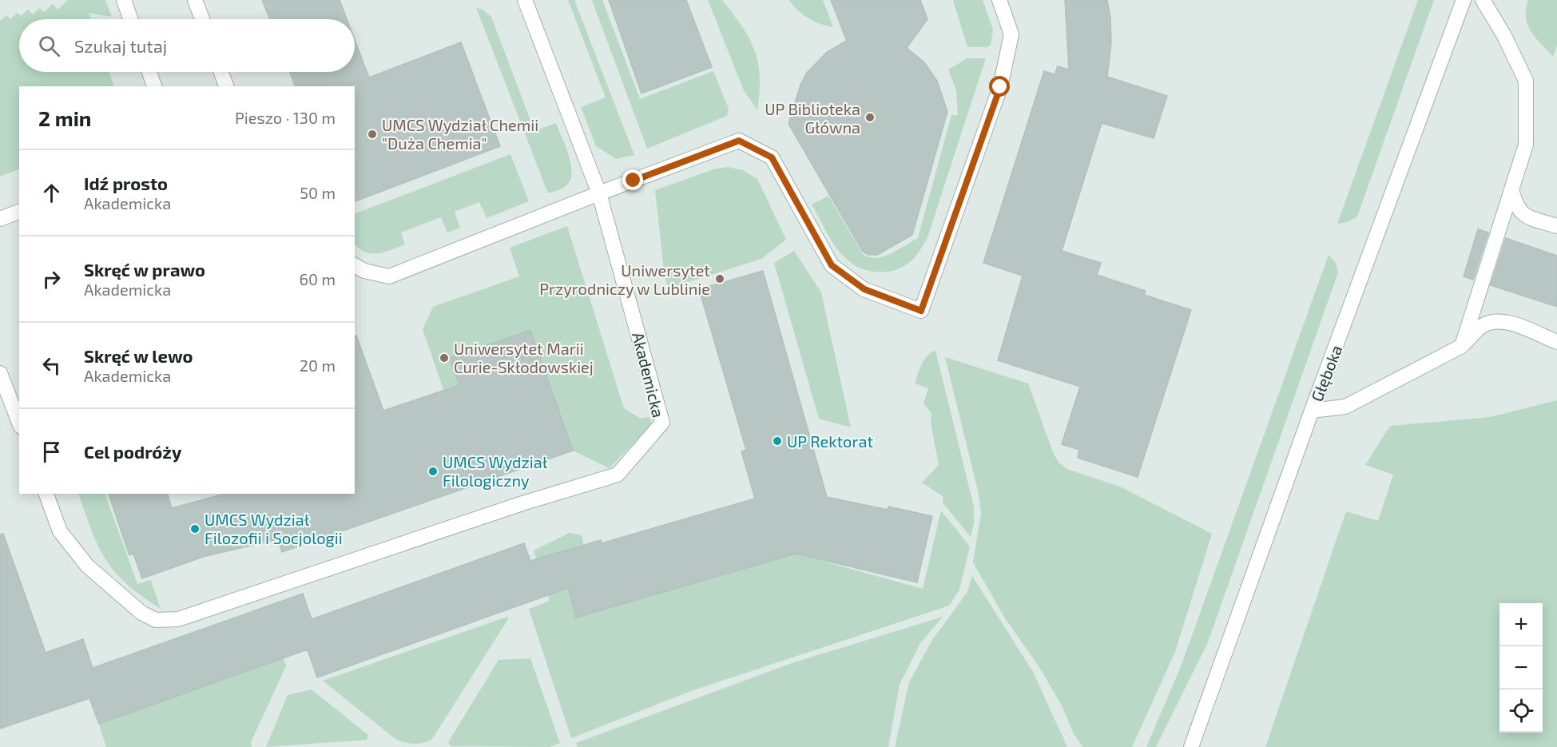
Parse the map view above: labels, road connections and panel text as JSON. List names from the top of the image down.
{
  "streets": {
    "street": ["Głęboka", "Akademicka"]
  },
  "places": [
    "UP Biblioteka Główna",
    "UMCS Wydział Chemii \"Duża Chemia\"",
    "Uniwersytet Przyrodniczy w Lublinie",
    "Uniwersytet Marii Curie-Skłodowskiej",
    "UP Rektorat",
    "UMCS Wydział Filologiczny",
    "UMCS Wydział Filozofii i Socjologii"
  ],
  "page": {
    "search": "Szukaj tutaj",
    "heading": ["2 min", "Pieszo · 130 m"],
    "list": [
      ["Idź prosto", "Akademicka", "50 m"],
      ["Skręć w prawo", "Akademicka", "60 m"],
      ["Skręć w lewo", "Akademicka", "20 m"],
      "Cel podróży"
    ],
    "map_buttons": ["+", "−"]
  }
}
